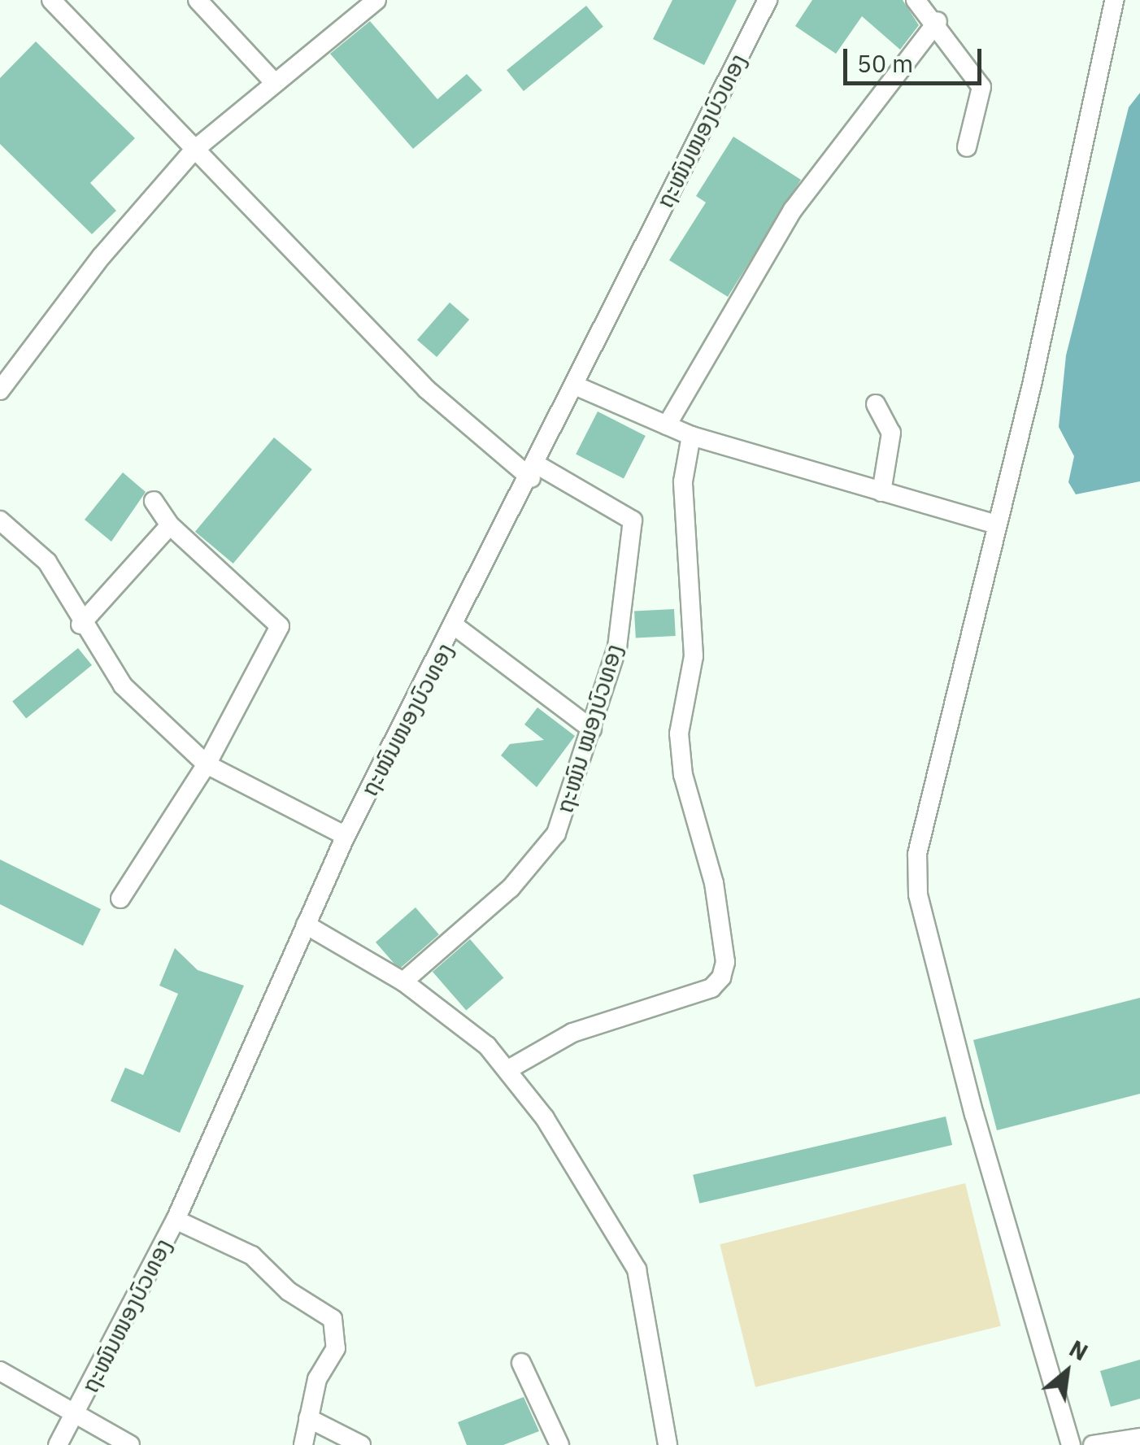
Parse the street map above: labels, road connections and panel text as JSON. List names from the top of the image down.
{
  "streets": {
    "street": ["ຖະໜົນໜອງບົວທອງ", "ຖະໜົນ ໝອງບົວທອງ"]
  },
  "crossings": [
    ["ຖະໜົນໜອງບົວທອງ", "ຖະໜົນ ໝອງບົວທອງ"]
  ],
  "scale_bar": "50 m",
  "north": "top right"
}
